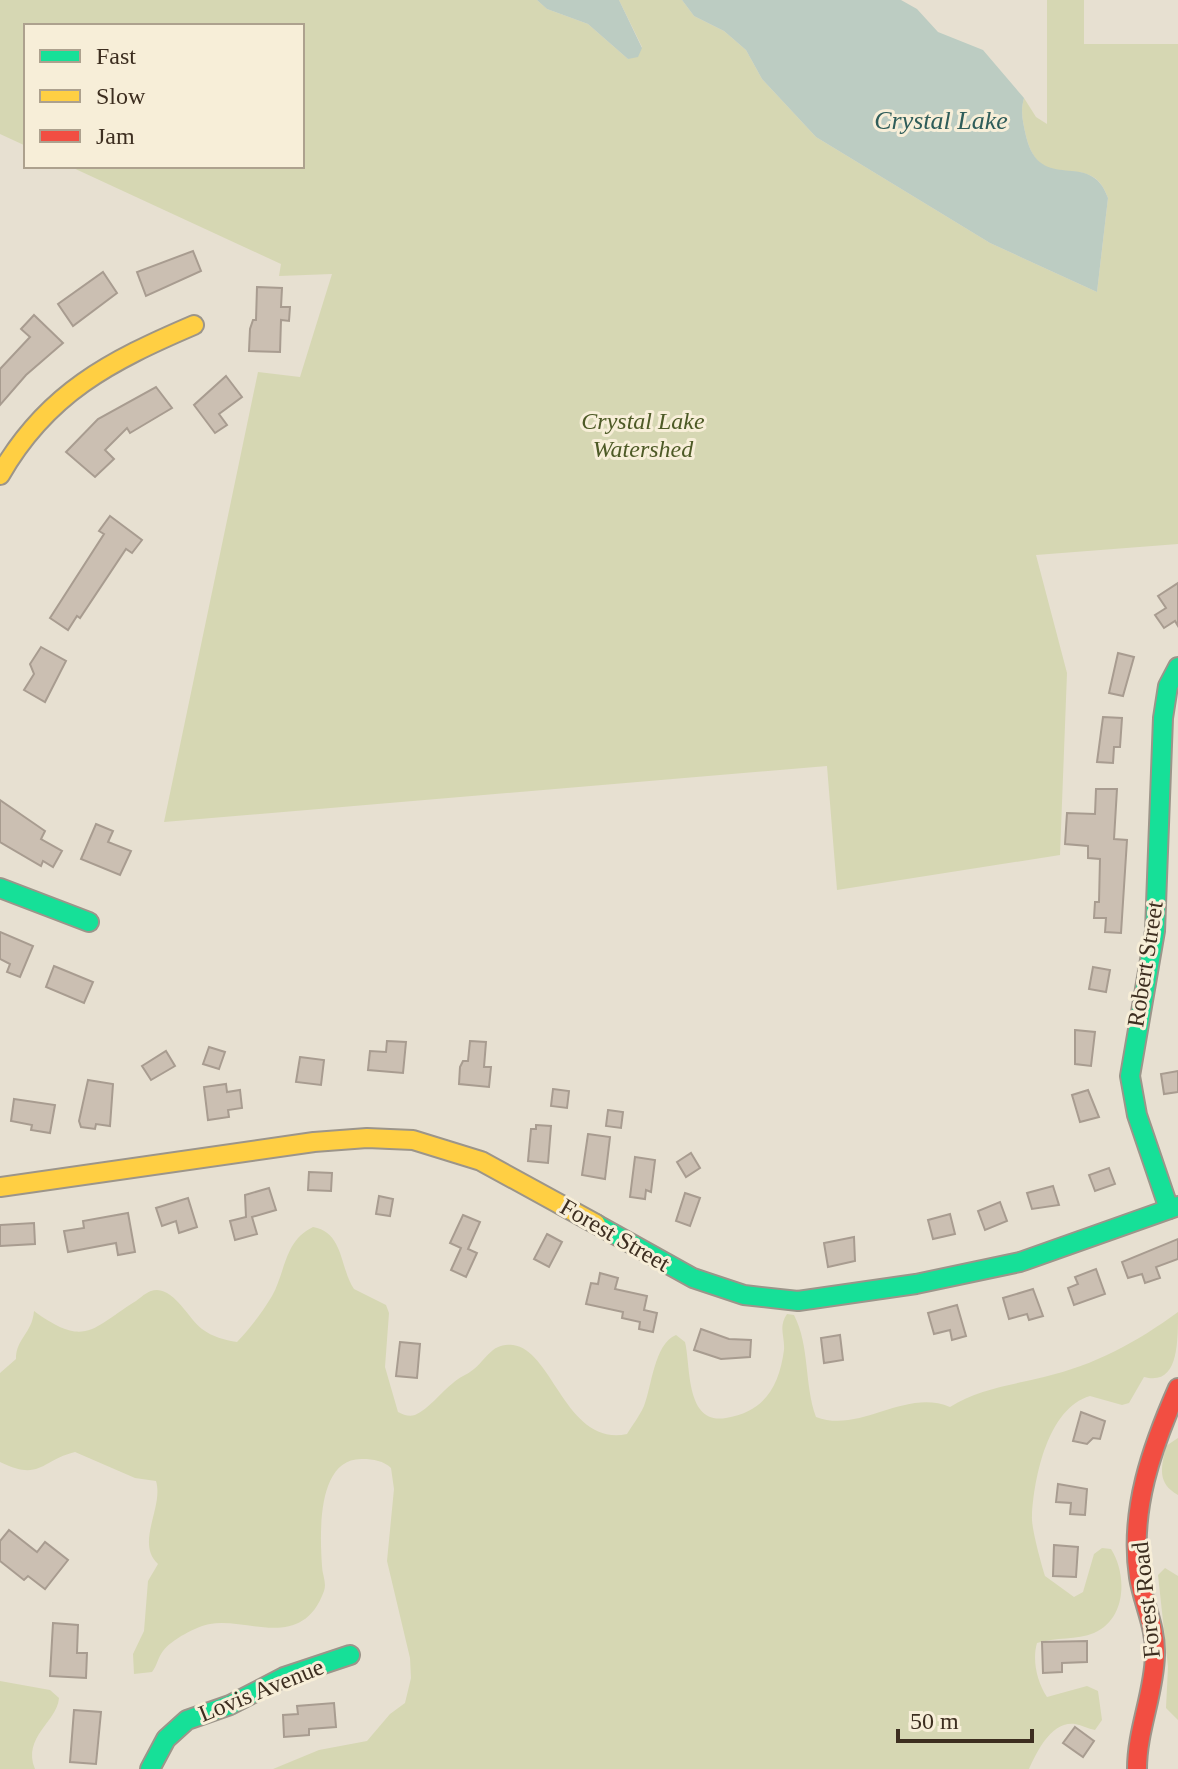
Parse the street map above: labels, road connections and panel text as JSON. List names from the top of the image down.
{
  "streets": {
    "street": [
      "Robert Street",
      "Forest Street",
      "Forest Road",
      "Lovis Avenue"
    ]
  },
  "crossings": [
    ["Robert Street", "Forest Street"]
  ],
  "water": ["Crystal Lake"],
  "parks": ["Crystal Lake Watershed"],
  "legend": ["Fast", "Slow", "Jam"],
  "scale_bar": "50 m"
}
